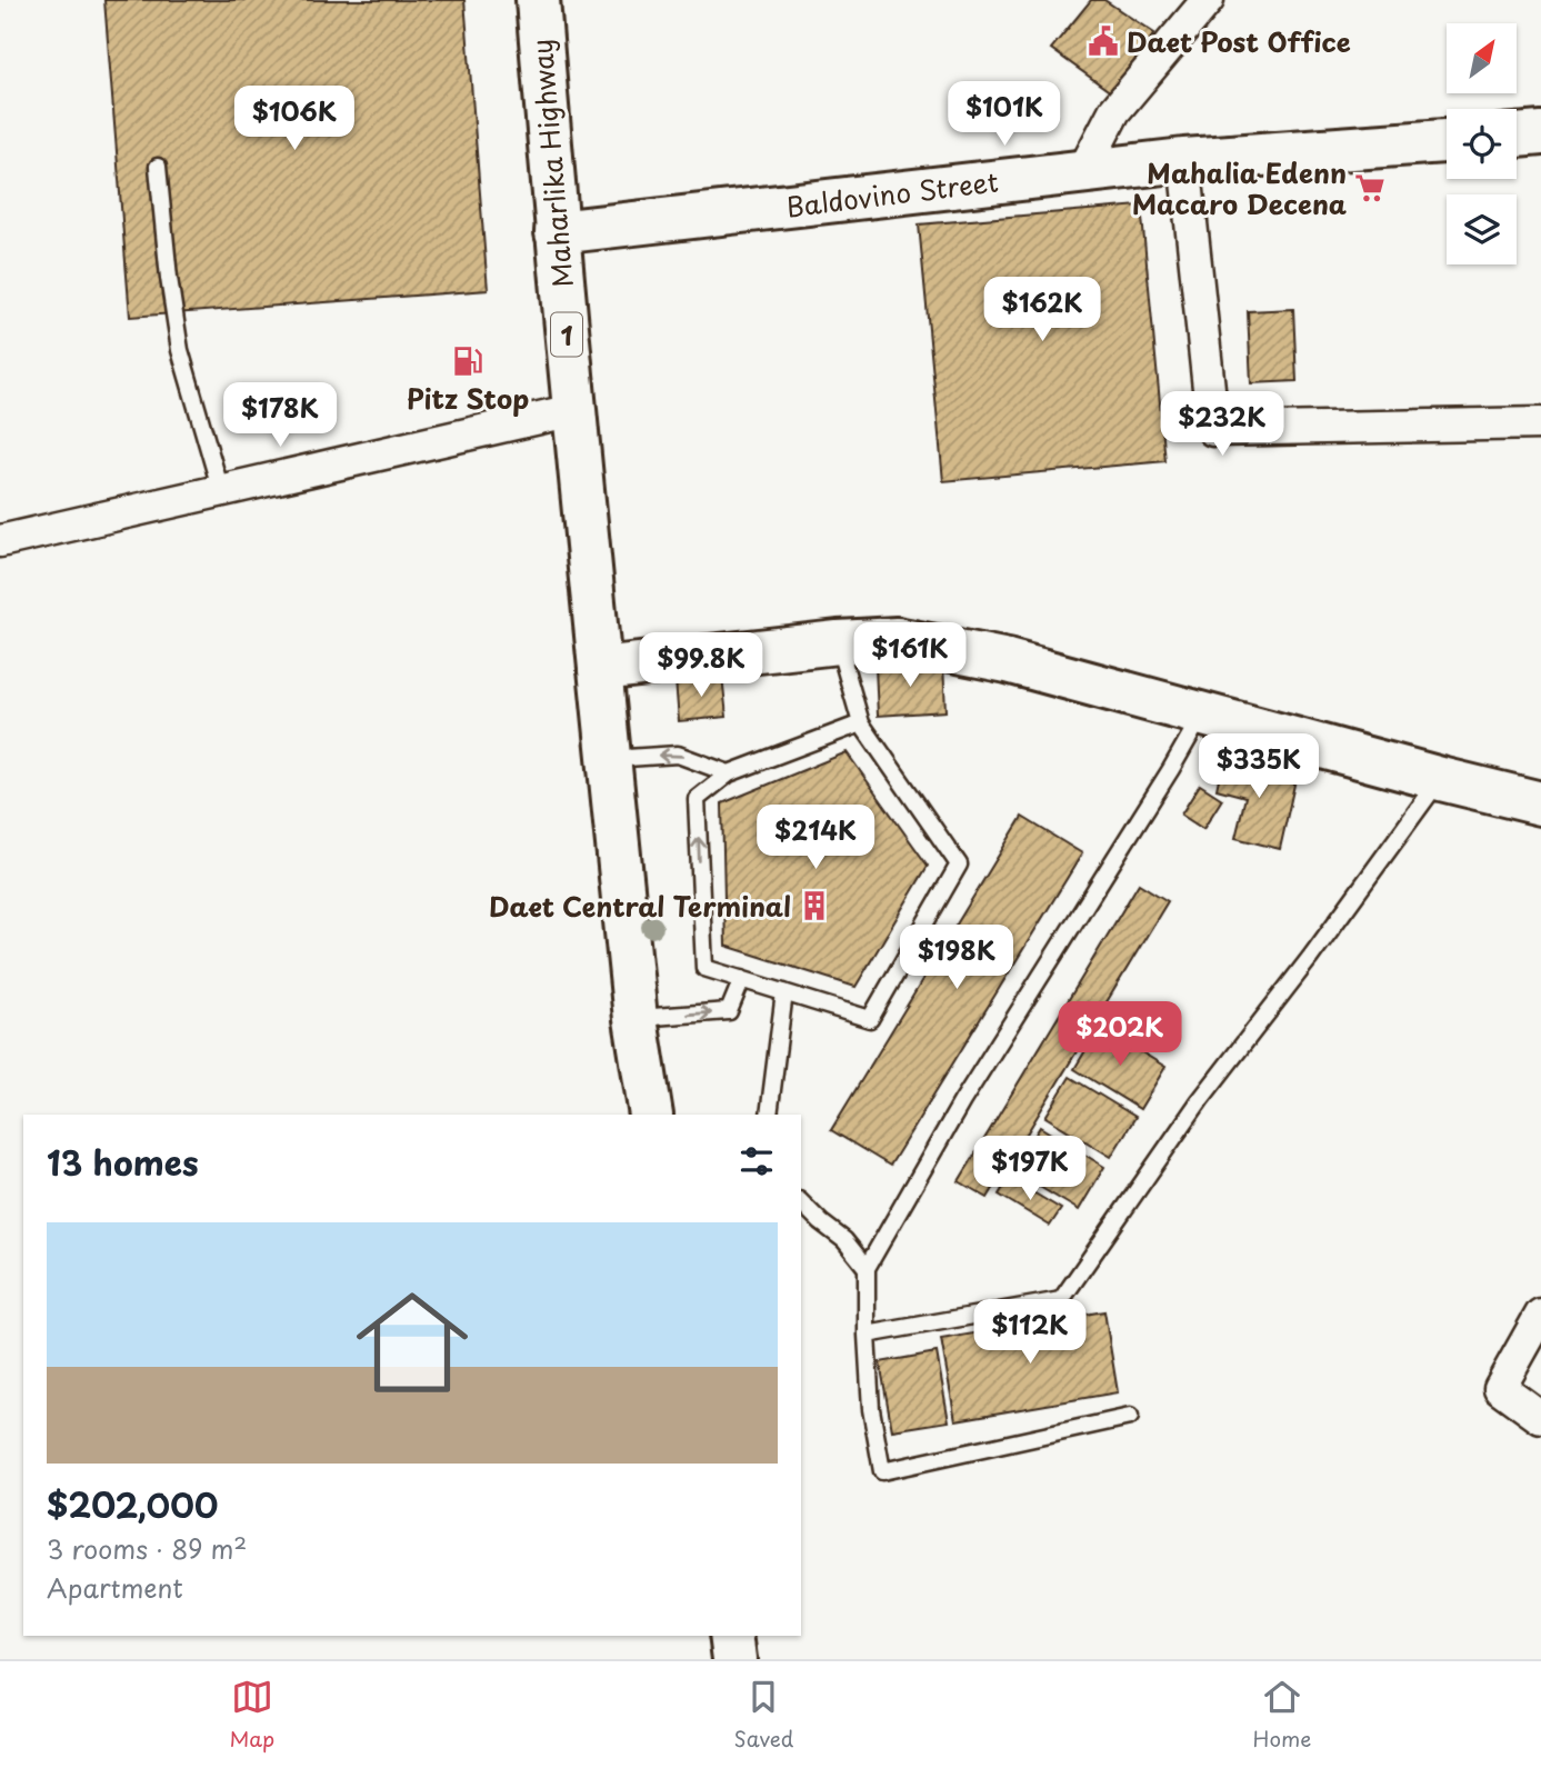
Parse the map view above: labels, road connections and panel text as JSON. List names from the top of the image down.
{
  "streets": {
    "main road": ["Maharlika Highway", "Baldovino Street", "1"]
  },
  "crossings": [
    ["Maharlika Highway", "Baldovino Street"]
  ],
  "places": {
    "public building": ["Daet Post Office"],
    "supermarket": ["Mahalia Edenn Macaro Decena"],
    "fuel station": ["Pitz Stop"],
    "building": ["Daet Central Terminal"]
  },
  "north": "top right",
  "page": {
    "price": [
      "$101K",
      "$106K",
      "$162K",
      "$178K",
      "$232K",
      "$161K",
      "$99.8K",
      "$335K",
      "$214K",
      "$198K",
      "$202K",
      "$197K",
      "$112K"
    ],
    "heading": "13 homes",
    "list": [
      {
        "name": "$202,000",
        "note": "3 rooms · 89 m² · Apartment"
      }
    ],
    "tabs": ["Map", "Saved", "Home"]
  }
}
